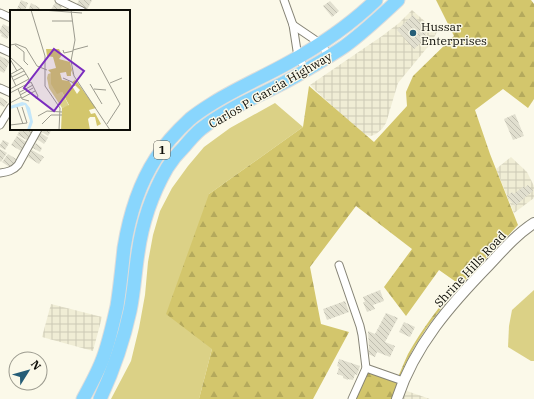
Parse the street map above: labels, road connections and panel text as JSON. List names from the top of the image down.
{
  "streets": {
    "highway": ["Carlos P. Garcia Highway", "1"],
    "street": ["Shrine Hills Road"]
  },
  "places": ["Hussar Enterprises"],
  "north": "top right"
}
